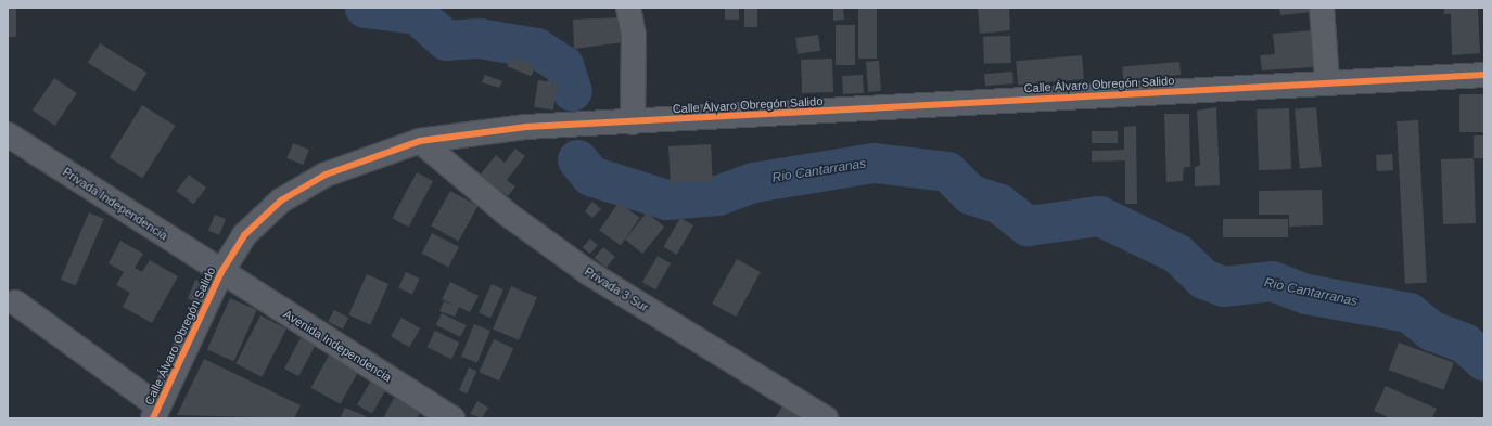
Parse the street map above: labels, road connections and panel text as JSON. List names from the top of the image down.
{
  "streets": {
    "street": [
      "Calle Álvaro Obregón Salido",
      "Privada Independencia",
      "Privada 3 Sur",
      "Avenida Independencia"
    ]
  },
  "crossings": [
    ["Calle Álvaro Obregón Salido", "Privada Independencia"],
    ["Calle Álvaro Obregón Salido", "Privada 3 Sur"],
    ["Calle Álvaro Obregón Salido", "Avenida Independencia"],
    ["Privada Independencia", "Avenida Independencia"]
  ],
  "water": ["Rio Cantarranas"]
}
